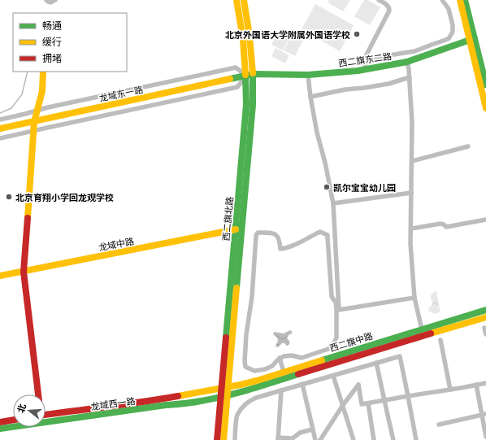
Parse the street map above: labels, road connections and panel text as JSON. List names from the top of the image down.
{
  "streets": {
    "main road": [
      "西二旗东二路",
      "龙域东一路",
      "西二旗北路",
      "龙域中路",
      "西二旗中路",
      "龙域西一路"
    ]
  },
  "crossings": [
    ["西二旗东二路", "龙域东一路"],
    ["西二旗东二路", "西二旗北路"],
    ["龙域东一路", "西二旗北路"],
    ["西二旗北路", "龙域中路"],
    ["西二旗北路", "西二旗中路"],
    ["西二旗北路", "龙域西一路"],
    ["西二旗中路", "龙域西一路"]
  ],
  "places": ["北京外国语大学附属外国语学校", "凯尔宝宝幼儿园", "北京育翔小学回龙观学校"],
  "legend": ["畅通", "缓行", "拥堵"],
  "north": "left"
}
